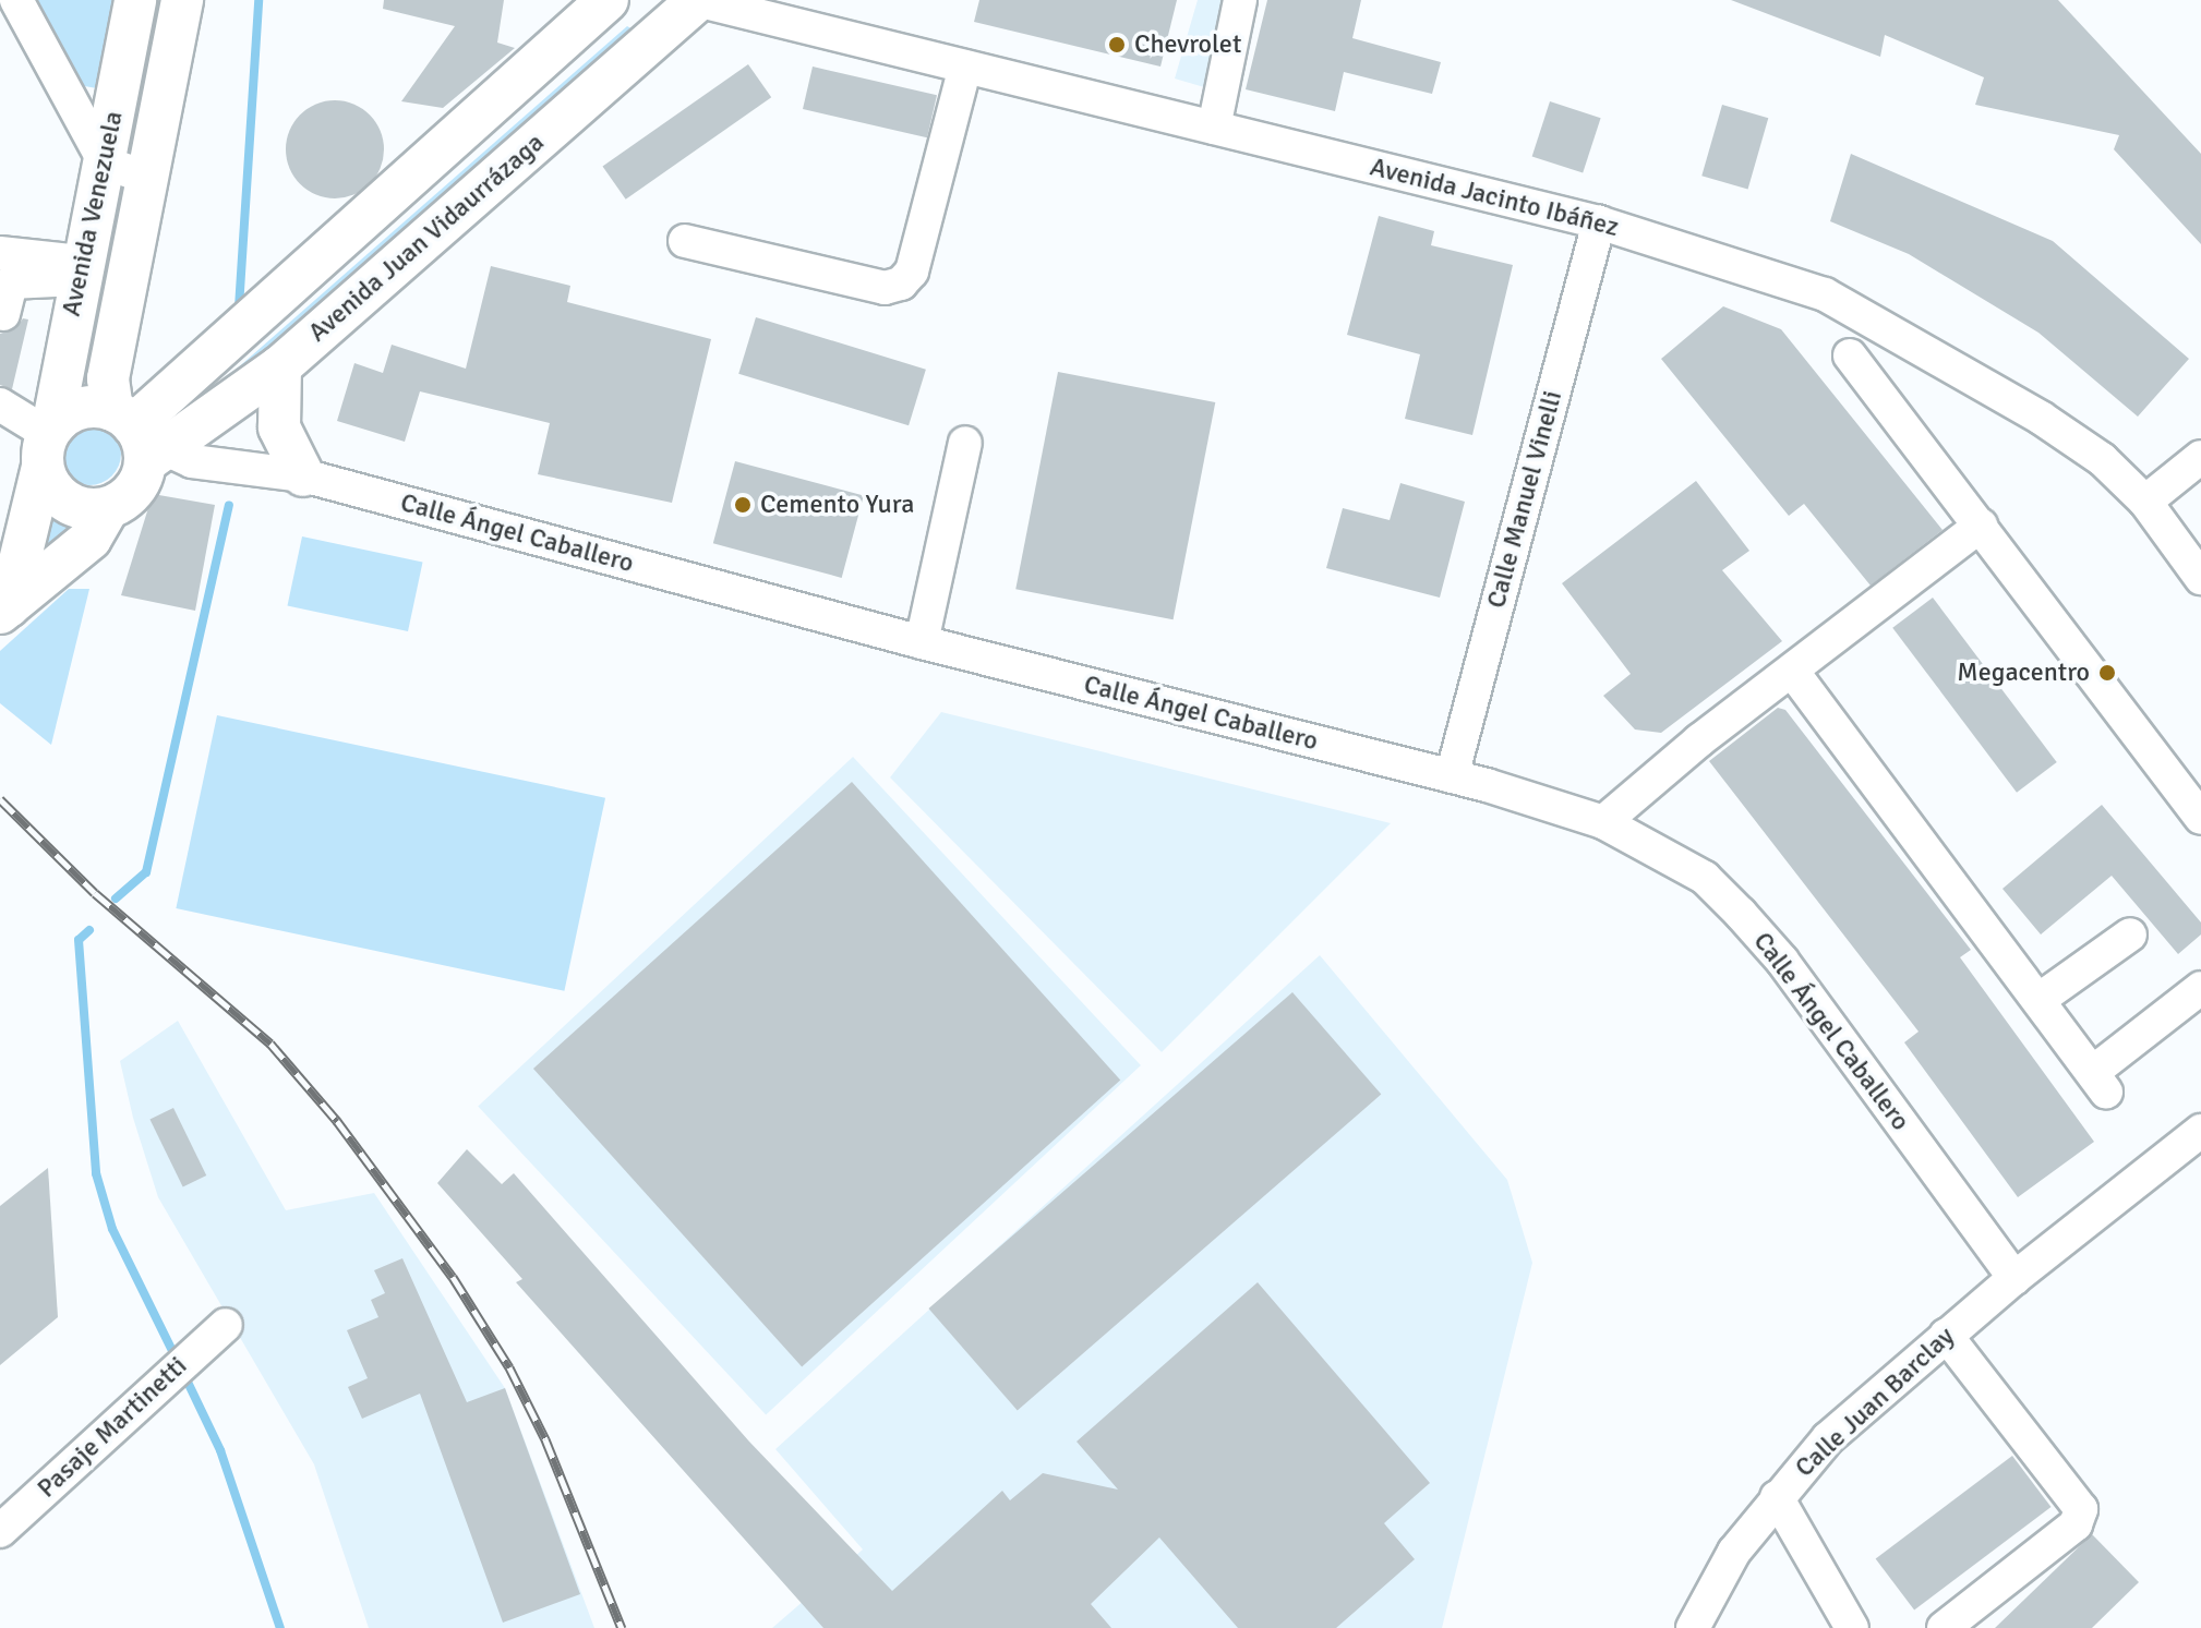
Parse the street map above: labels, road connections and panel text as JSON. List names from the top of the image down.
{
  "streets": {
    "main road": ["Avenida Venezuela", "Avenida Juan Vidaurrázaga"],
    "street": [
      "Avenida Jacinto Ibáñez",
      "Calle Manuel Vinelli",
      "Calle Ángel Caballero",
      "Calle Juan Barclay",
      "Pasaje Martinetti"
    ]
  },
  "crossings": [
    ["Avenida Jacinto Ibáñez", "Avenida Juan Vidaurrázaga"],
    ["Avenida Jacinto Ibáñez", "Calle Manuel Vinelli"],
    ["Avenida Venezuela", "Avenida Juan Vidaurrázaga"],
    ["Avenida Venezuela", "Calle Ángel Caballero"],
    ["Avenida Juan Vidaurrázaga", "Calle Ángel Caballero"],
    ["Calle Manuel Vinelli", "Calle Ángel Caballero"],
    ["Calle Ángel Caballero", "Calle Juan Barclay"]
  ],
  "places": ["Chevrolet", "Cemento Yura", "Megacentro"]
}
